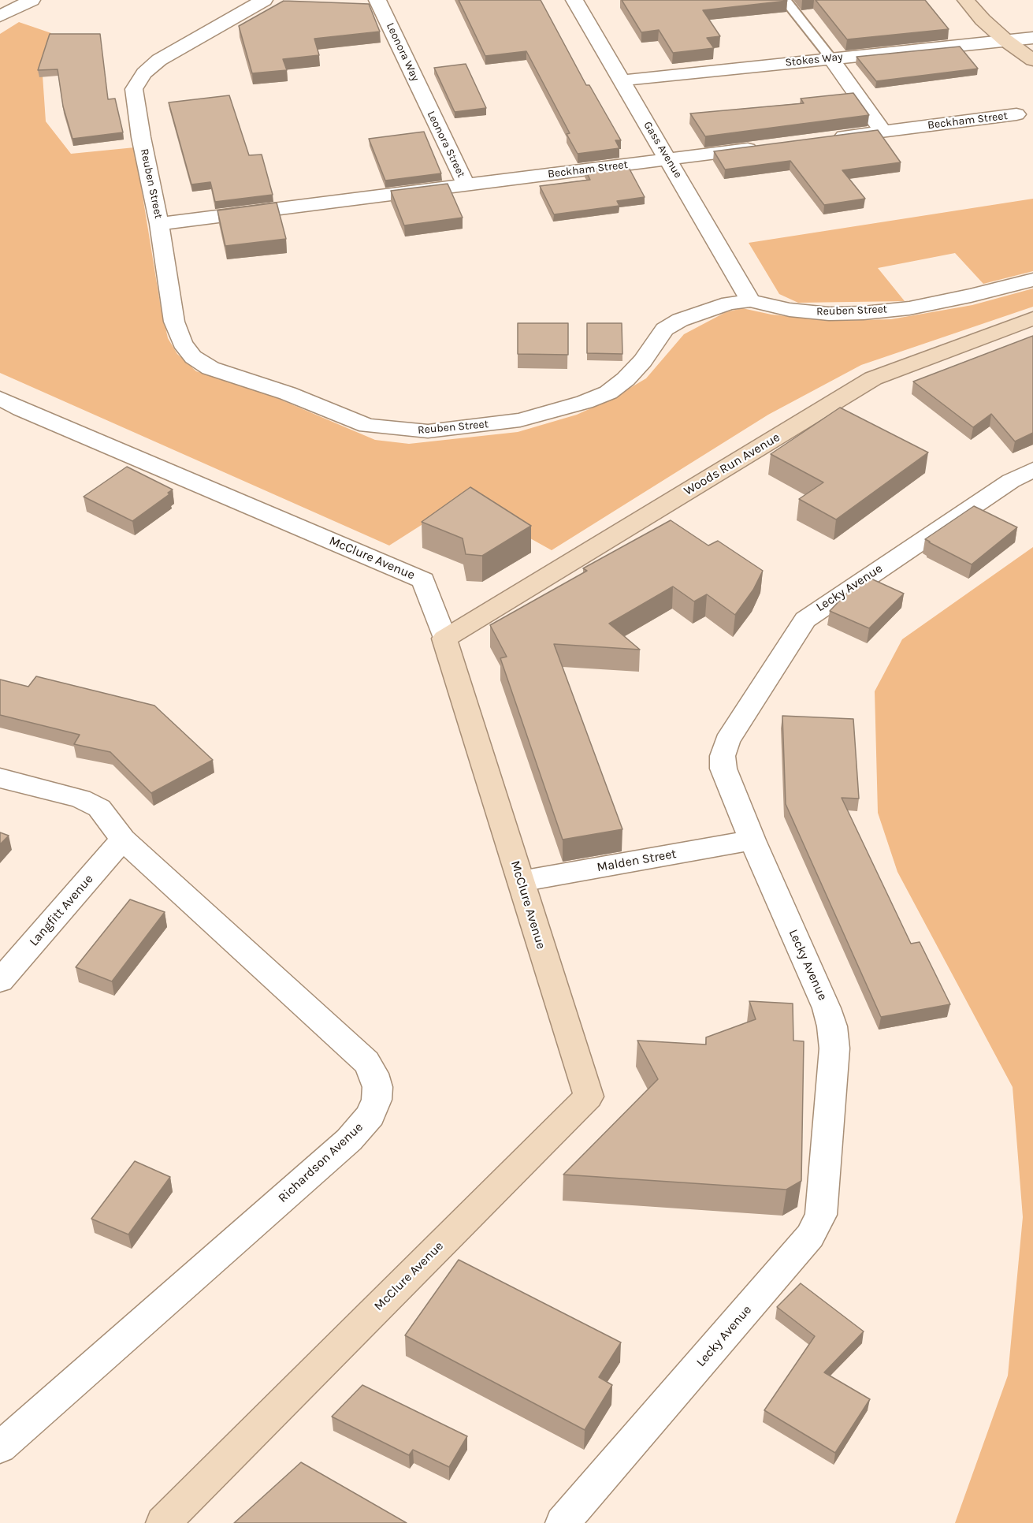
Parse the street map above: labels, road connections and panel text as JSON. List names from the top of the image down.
{
  "streets": {
    "street": [
      "Leonora Way",
      "Stokes Way",
      "Beckham Street",
      "Leonora Street",
      "Gass Avenue",
      "Reuben Street",
      "Woods Run Avenue",
      "McClure Avenue",
      "Lecky Avenue",
      "Malden Street",
      "Langfitt Avenue",
      "Richardson Avenue"
    ]
  },
  "crossings": [
    ["Leonora Way", "Leonora Street"],
    ["Stokes Way", "Gass Avenue"],
    ["Beckham Street", "Leonora Street"],
    ["Beckham Street", "Gass Avenue"],
    ["Beckham Street", "Reuben Street"],
    ["Gass Avenue", "Reuben Street"],
    ["Woods Run Avenue", "McClure Avenue"],
    ["McClure Avenue", "Malden Street"],
    ["Lecky Avenue", "Malden Street"],
    ["Langfitt Avenue", "Richardson Avenue"]
  ]
}
